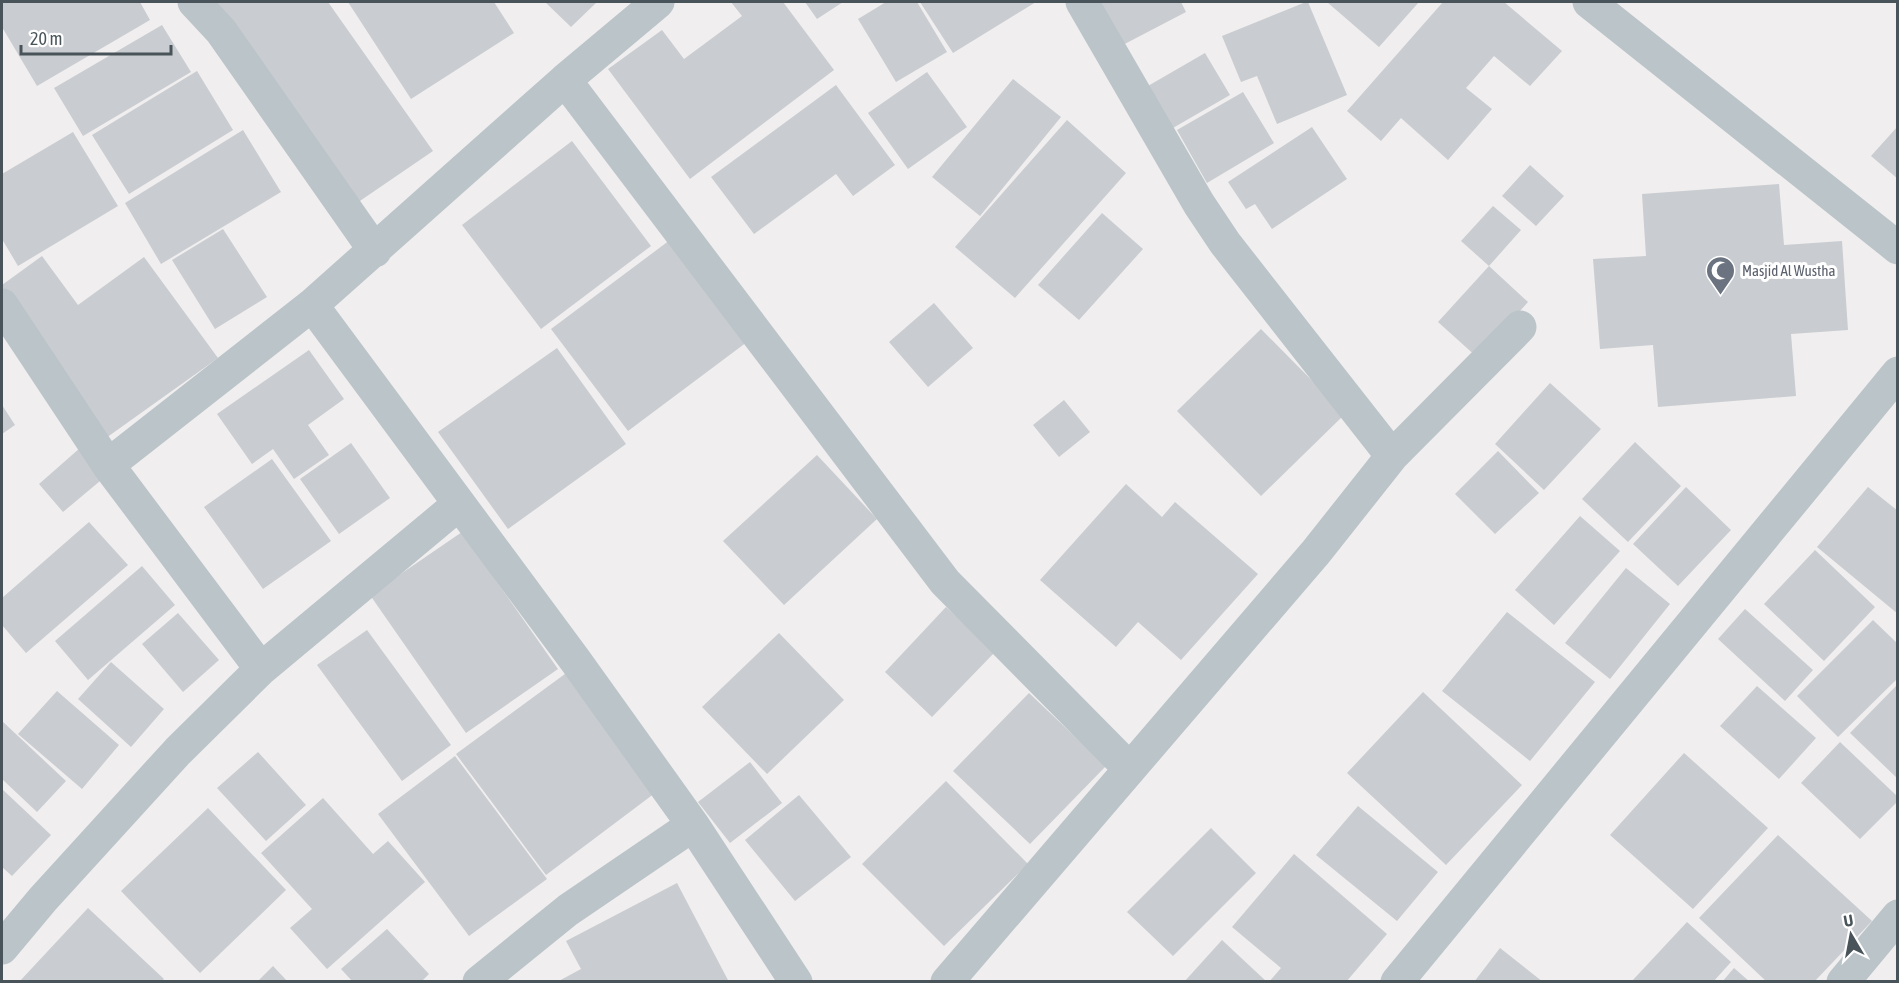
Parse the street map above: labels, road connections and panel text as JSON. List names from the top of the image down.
{
  "places": {
    "mosque": ["Masjid Al Wustha"]
  },
  "scale_bar": "20 m",
  "north": "top"
}
